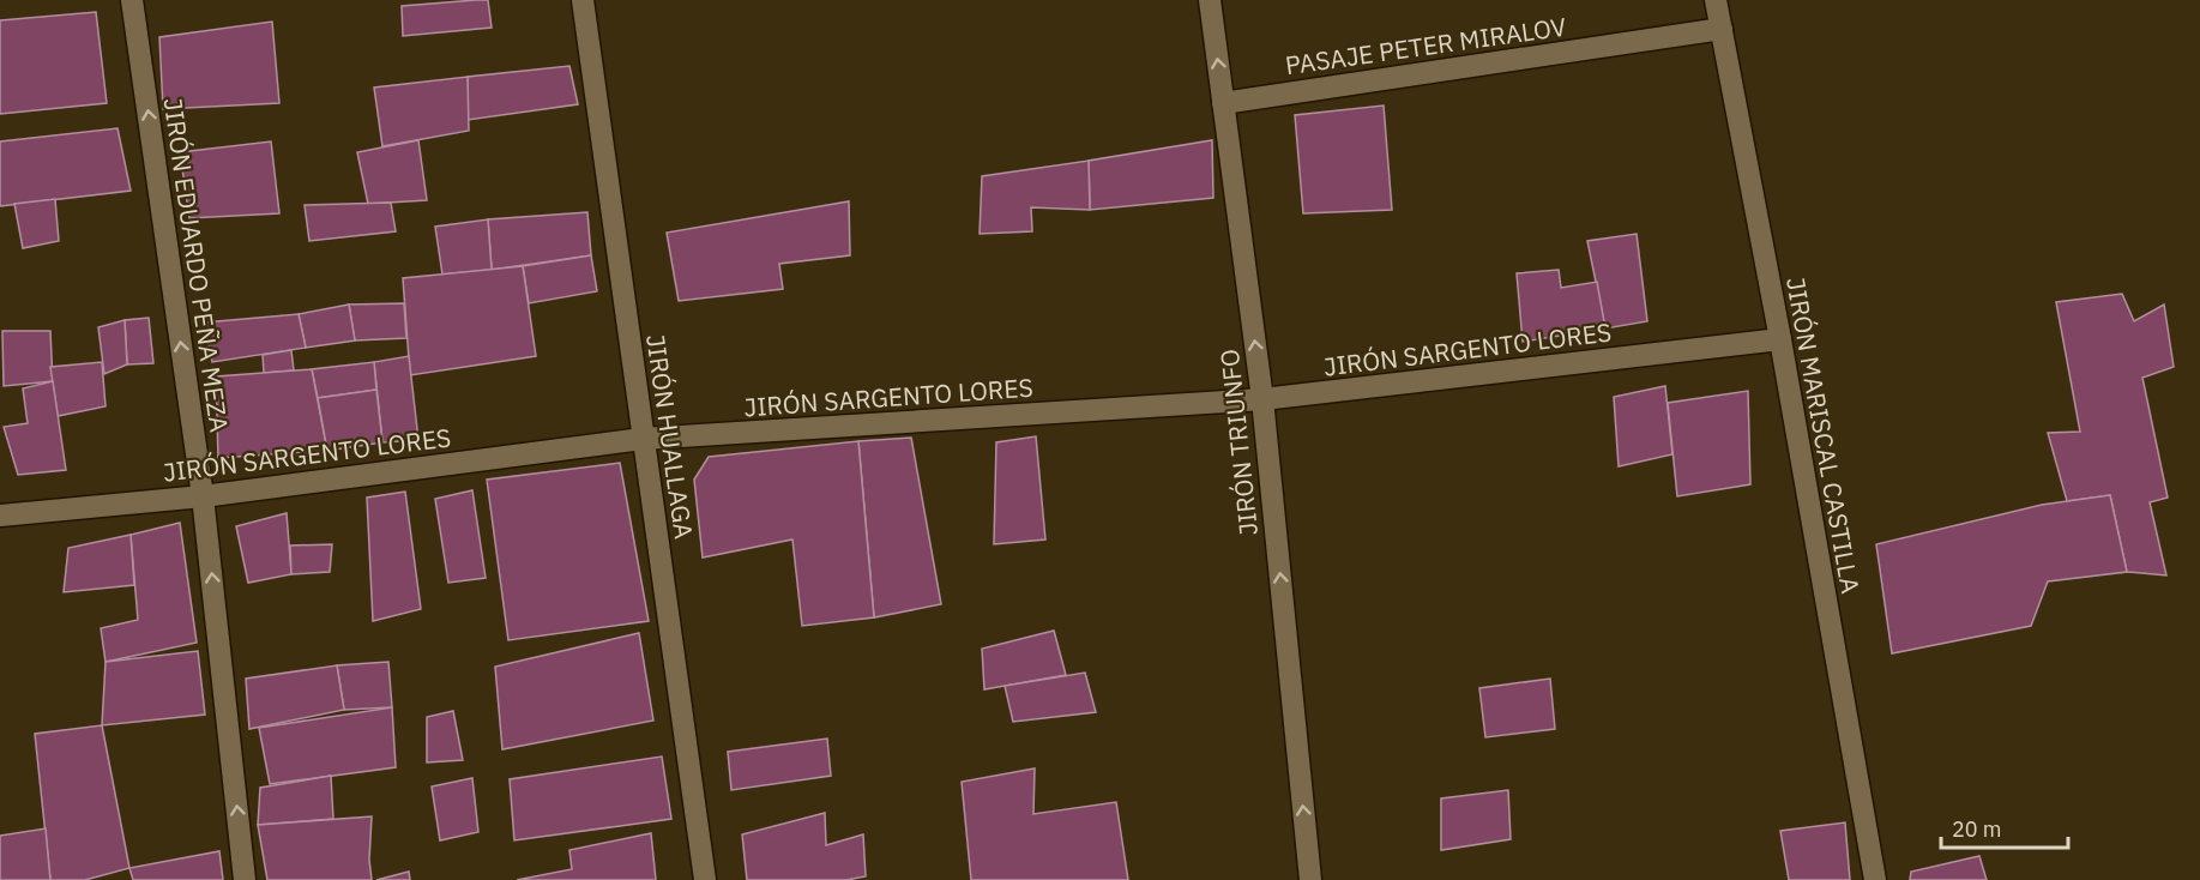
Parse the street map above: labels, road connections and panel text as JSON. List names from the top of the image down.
{
  "streets": {
    "street": [
      "PASAJE PETER MIRALOV",
      "JIRÓN EDUARDO PEÑA MEZA",
      "JIRÓN SARGENTO LORES",
      "JIRÓN MARISCAL CASTILLA",
      "JIRÓN HUALLAGA",
      "JIRÓN TRIUNFO"
    ]
  },
  "crossings": [
    ["PASAJE PETER MIRALOV", "JIRÓN MARISCAL CASTILLA"],
    ["PASAJE PETER MIRALOV", "JIRÓN TRIUNFO"],
    ["JIRÓN EDUARDO PEÑA MEZA", "JIRÓN SARGENTO LORES"],
    ["JIRÓN SARGENTO LORES", "JIRÓN MARISCAL CASTILLA"],
    ["JIRÓN SARGENTO LORES", "JIRÓN HUALLAGA"],
    ["JIRÓN SARGENTO LORES", "JIRÓN TRIUNFO"]
  ],
  "one_way": ["JIRÓN EDUARDO PEÑA MEZA", "JIRÓN TRIUNFO"],
  "scale_bar": "20 m"
}
